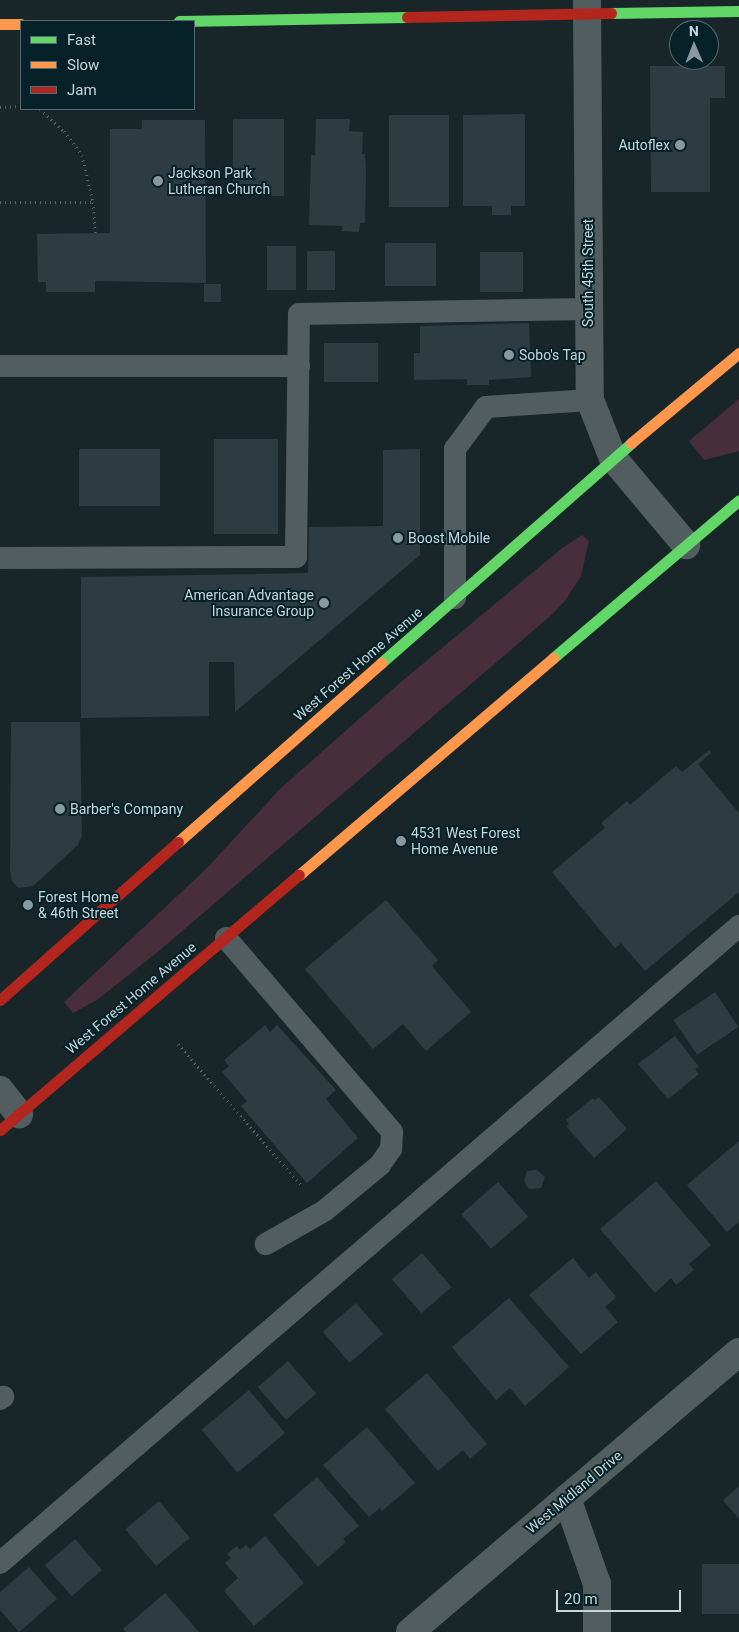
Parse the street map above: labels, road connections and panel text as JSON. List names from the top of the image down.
{
  "streets": {
    "main road": ["West Forest Home Avenue"],
    "street": ["South 45th Street", "West Midland Drive"]
  },
  "crossings": [
    ["South 45th Street", "West Forest Home Avenue"]
  ],
  "places": [
    "Autoflex",
    "Jackson Park Lutheran Church",
    "Sobo's Tap",
    "Boost Mobile",
    "American Advantage Insurance Group",
    "Barber's Company",
    "4531 West Forest Home Avenue",
    "Forest Home & 46th Street"
  ],
  "legend": ["Fast", "Slow", "Jam"],
  "scale_bar": "20 m",
  "north": "top"
}
